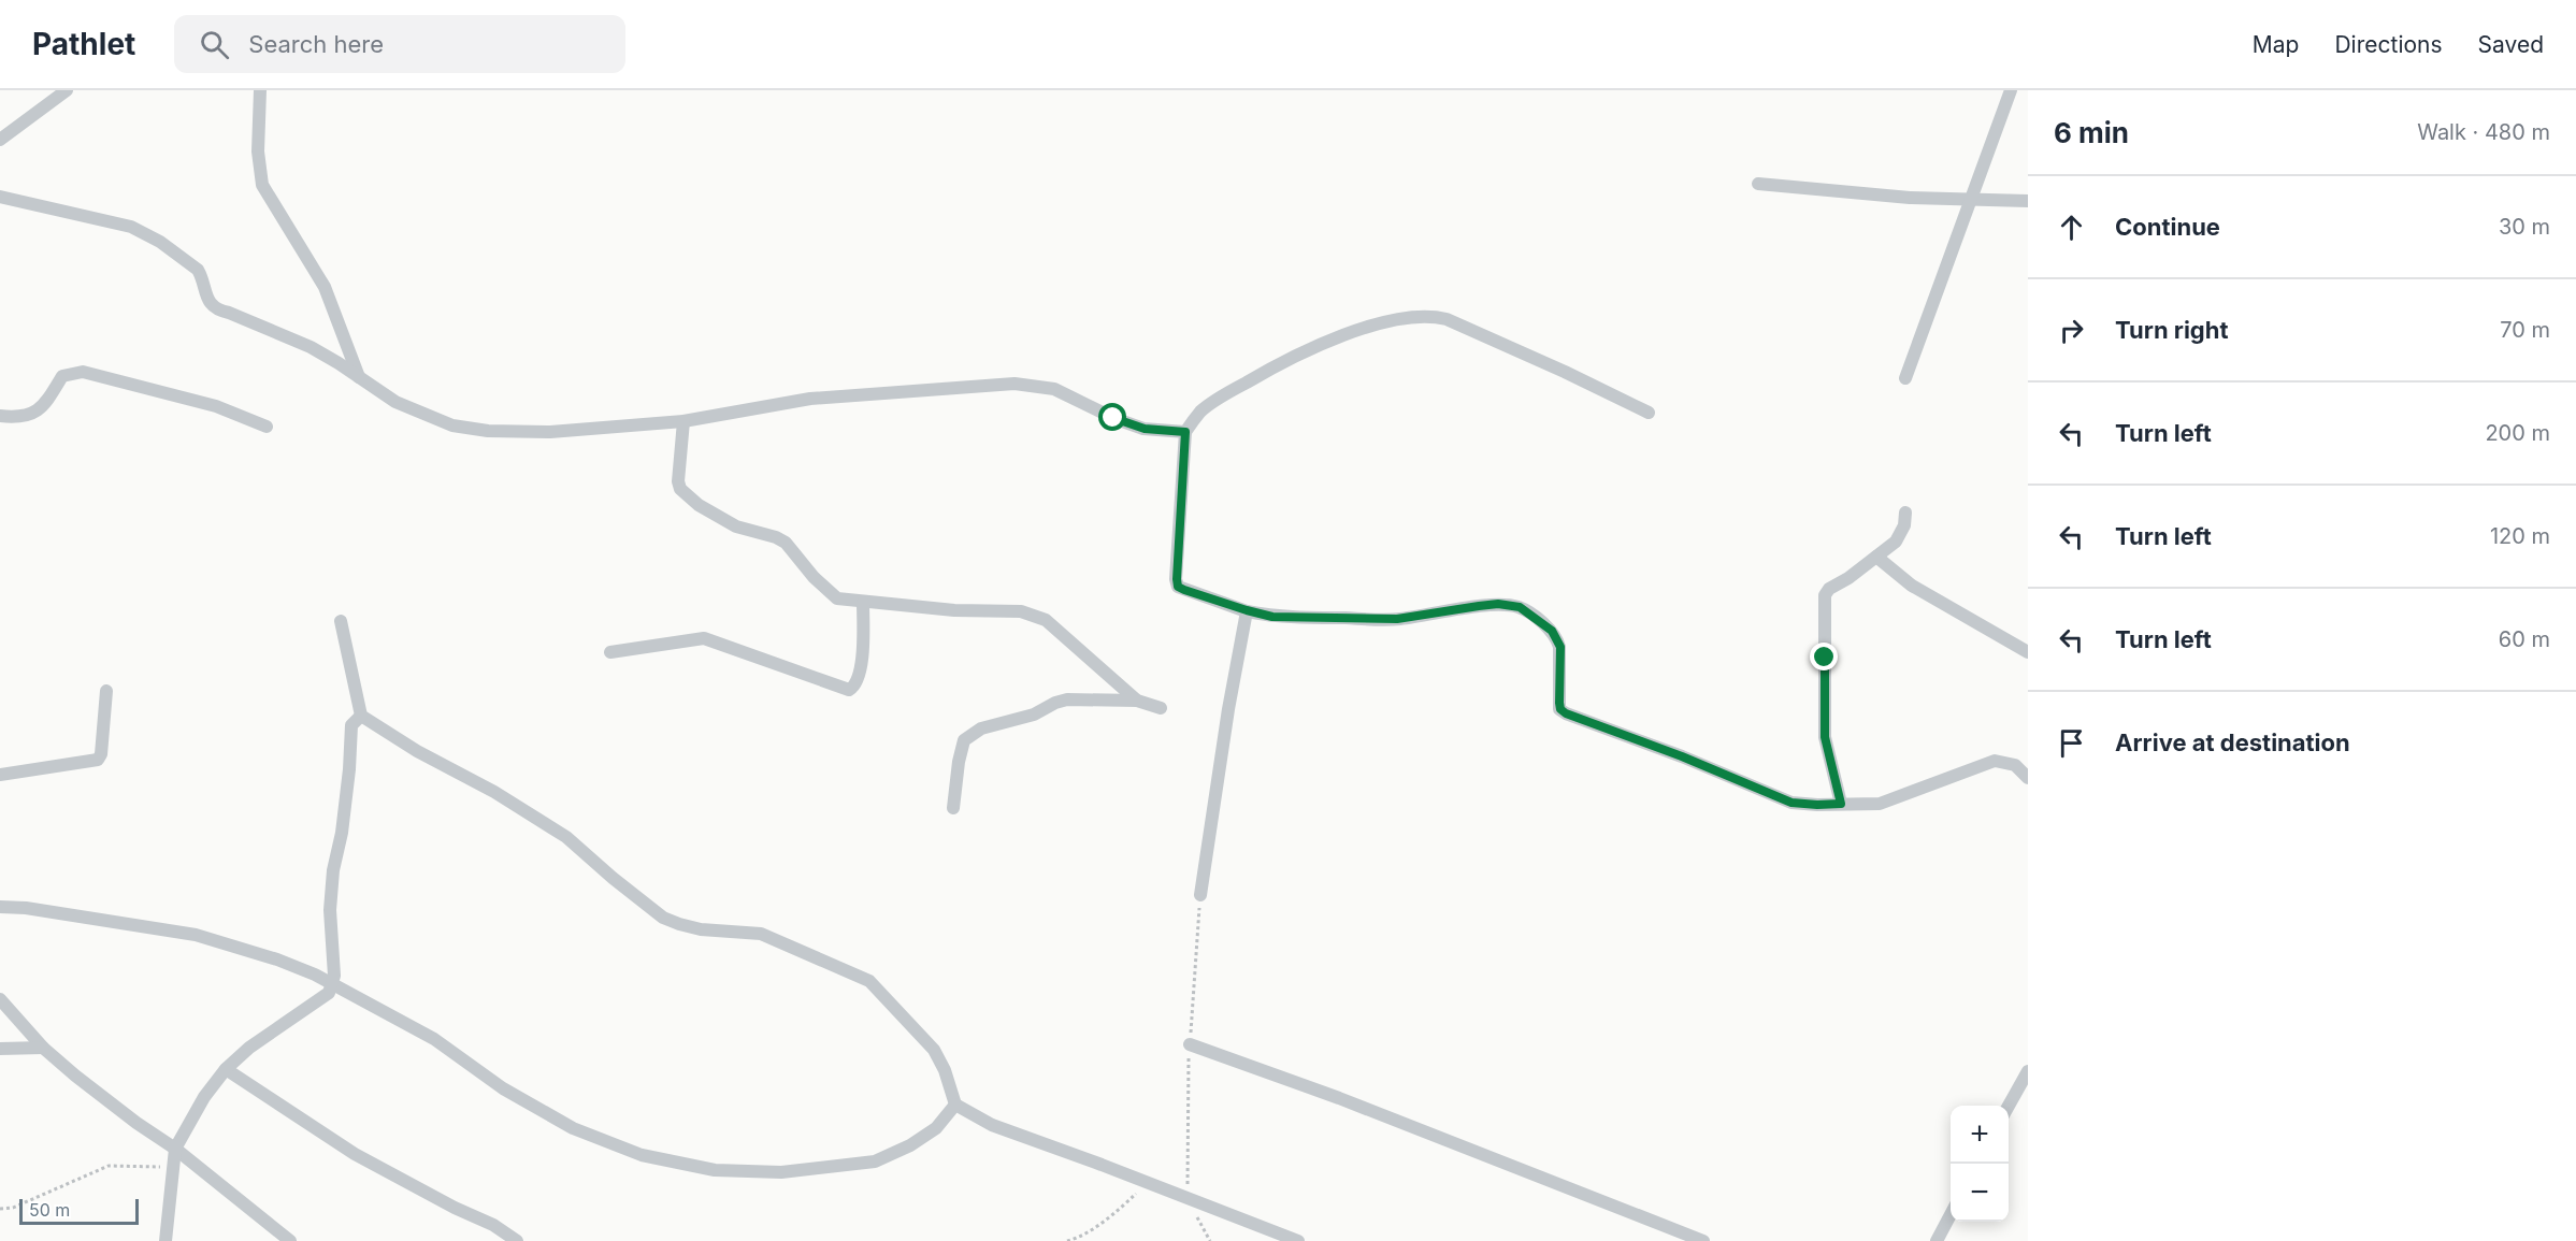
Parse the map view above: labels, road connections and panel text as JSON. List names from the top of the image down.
{
  "scale_bar": "50 m",
  "page": {
    "header": "Pathlet",
    "search": "Search here",
    "nav": ["Map", "Directions", "Saved"],
    "heading": ["6 min", "Walk · 480 m"],
    "list": [
      ["Continue", "30 m"],
      ["Turn right", "70 m"],
      ["Turn left", "200 m"],
      ["Turn left", "120 m"],
      ["Turn left", "60 m"],
      "Arrive at destination"
    ],
    "map_buttons": ["+", "−"],
    "scale": "50 m"
  }
}
